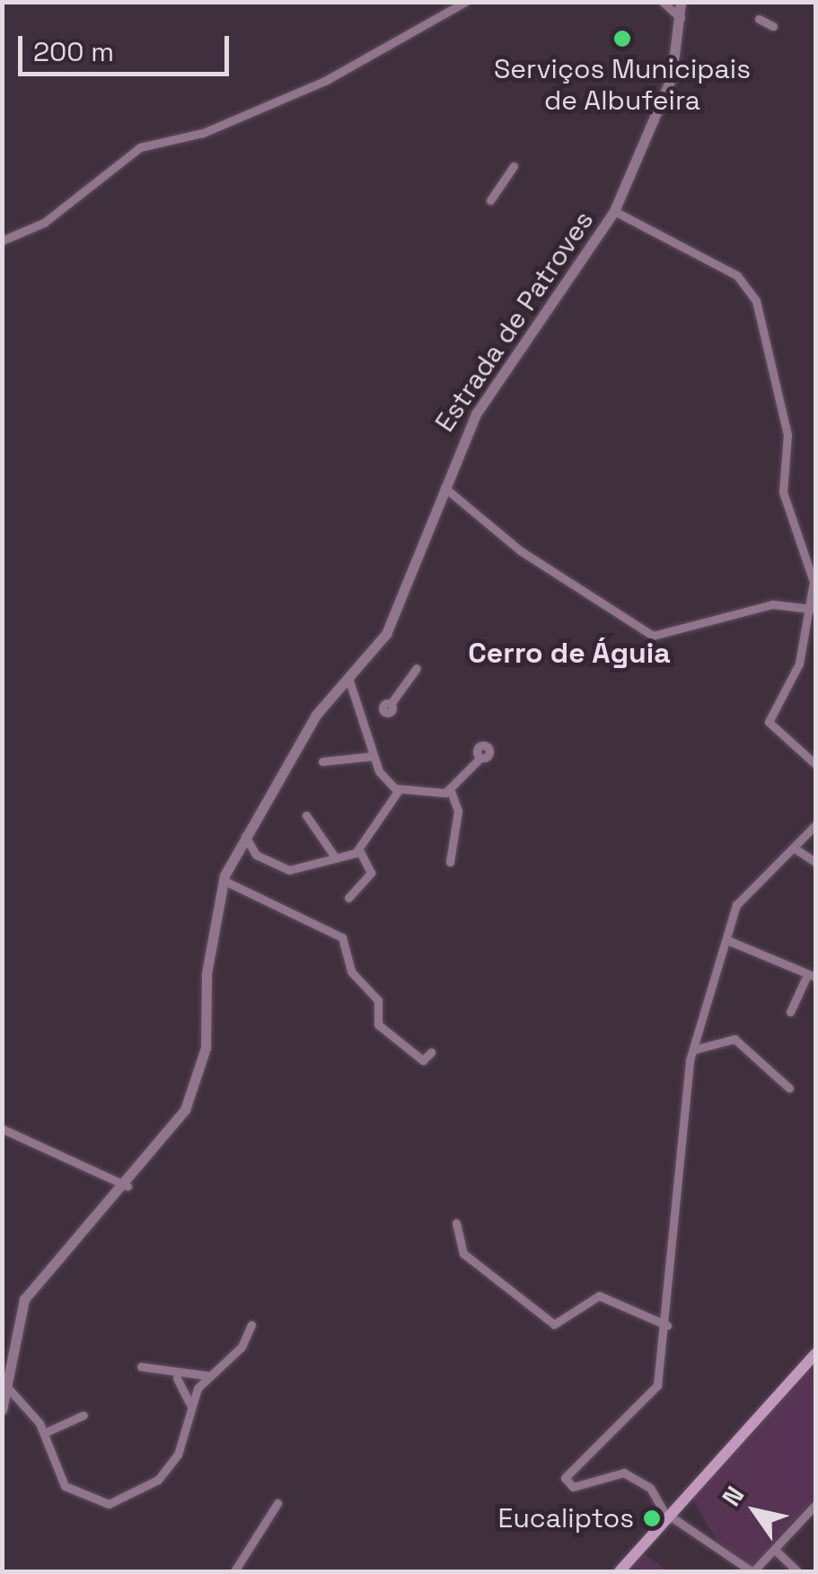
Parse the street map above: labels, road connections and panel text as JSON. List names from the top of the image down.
{
  "streets": {
    "street": ["Estrada de Patroves"]
  },
  "districts": ["Cerro de Águia"],
  "places": ["Serviços Municipais de Albufeira", "Eucaliptos"],
  "scale_bar": "200 m",
  "north": "top left"
}
